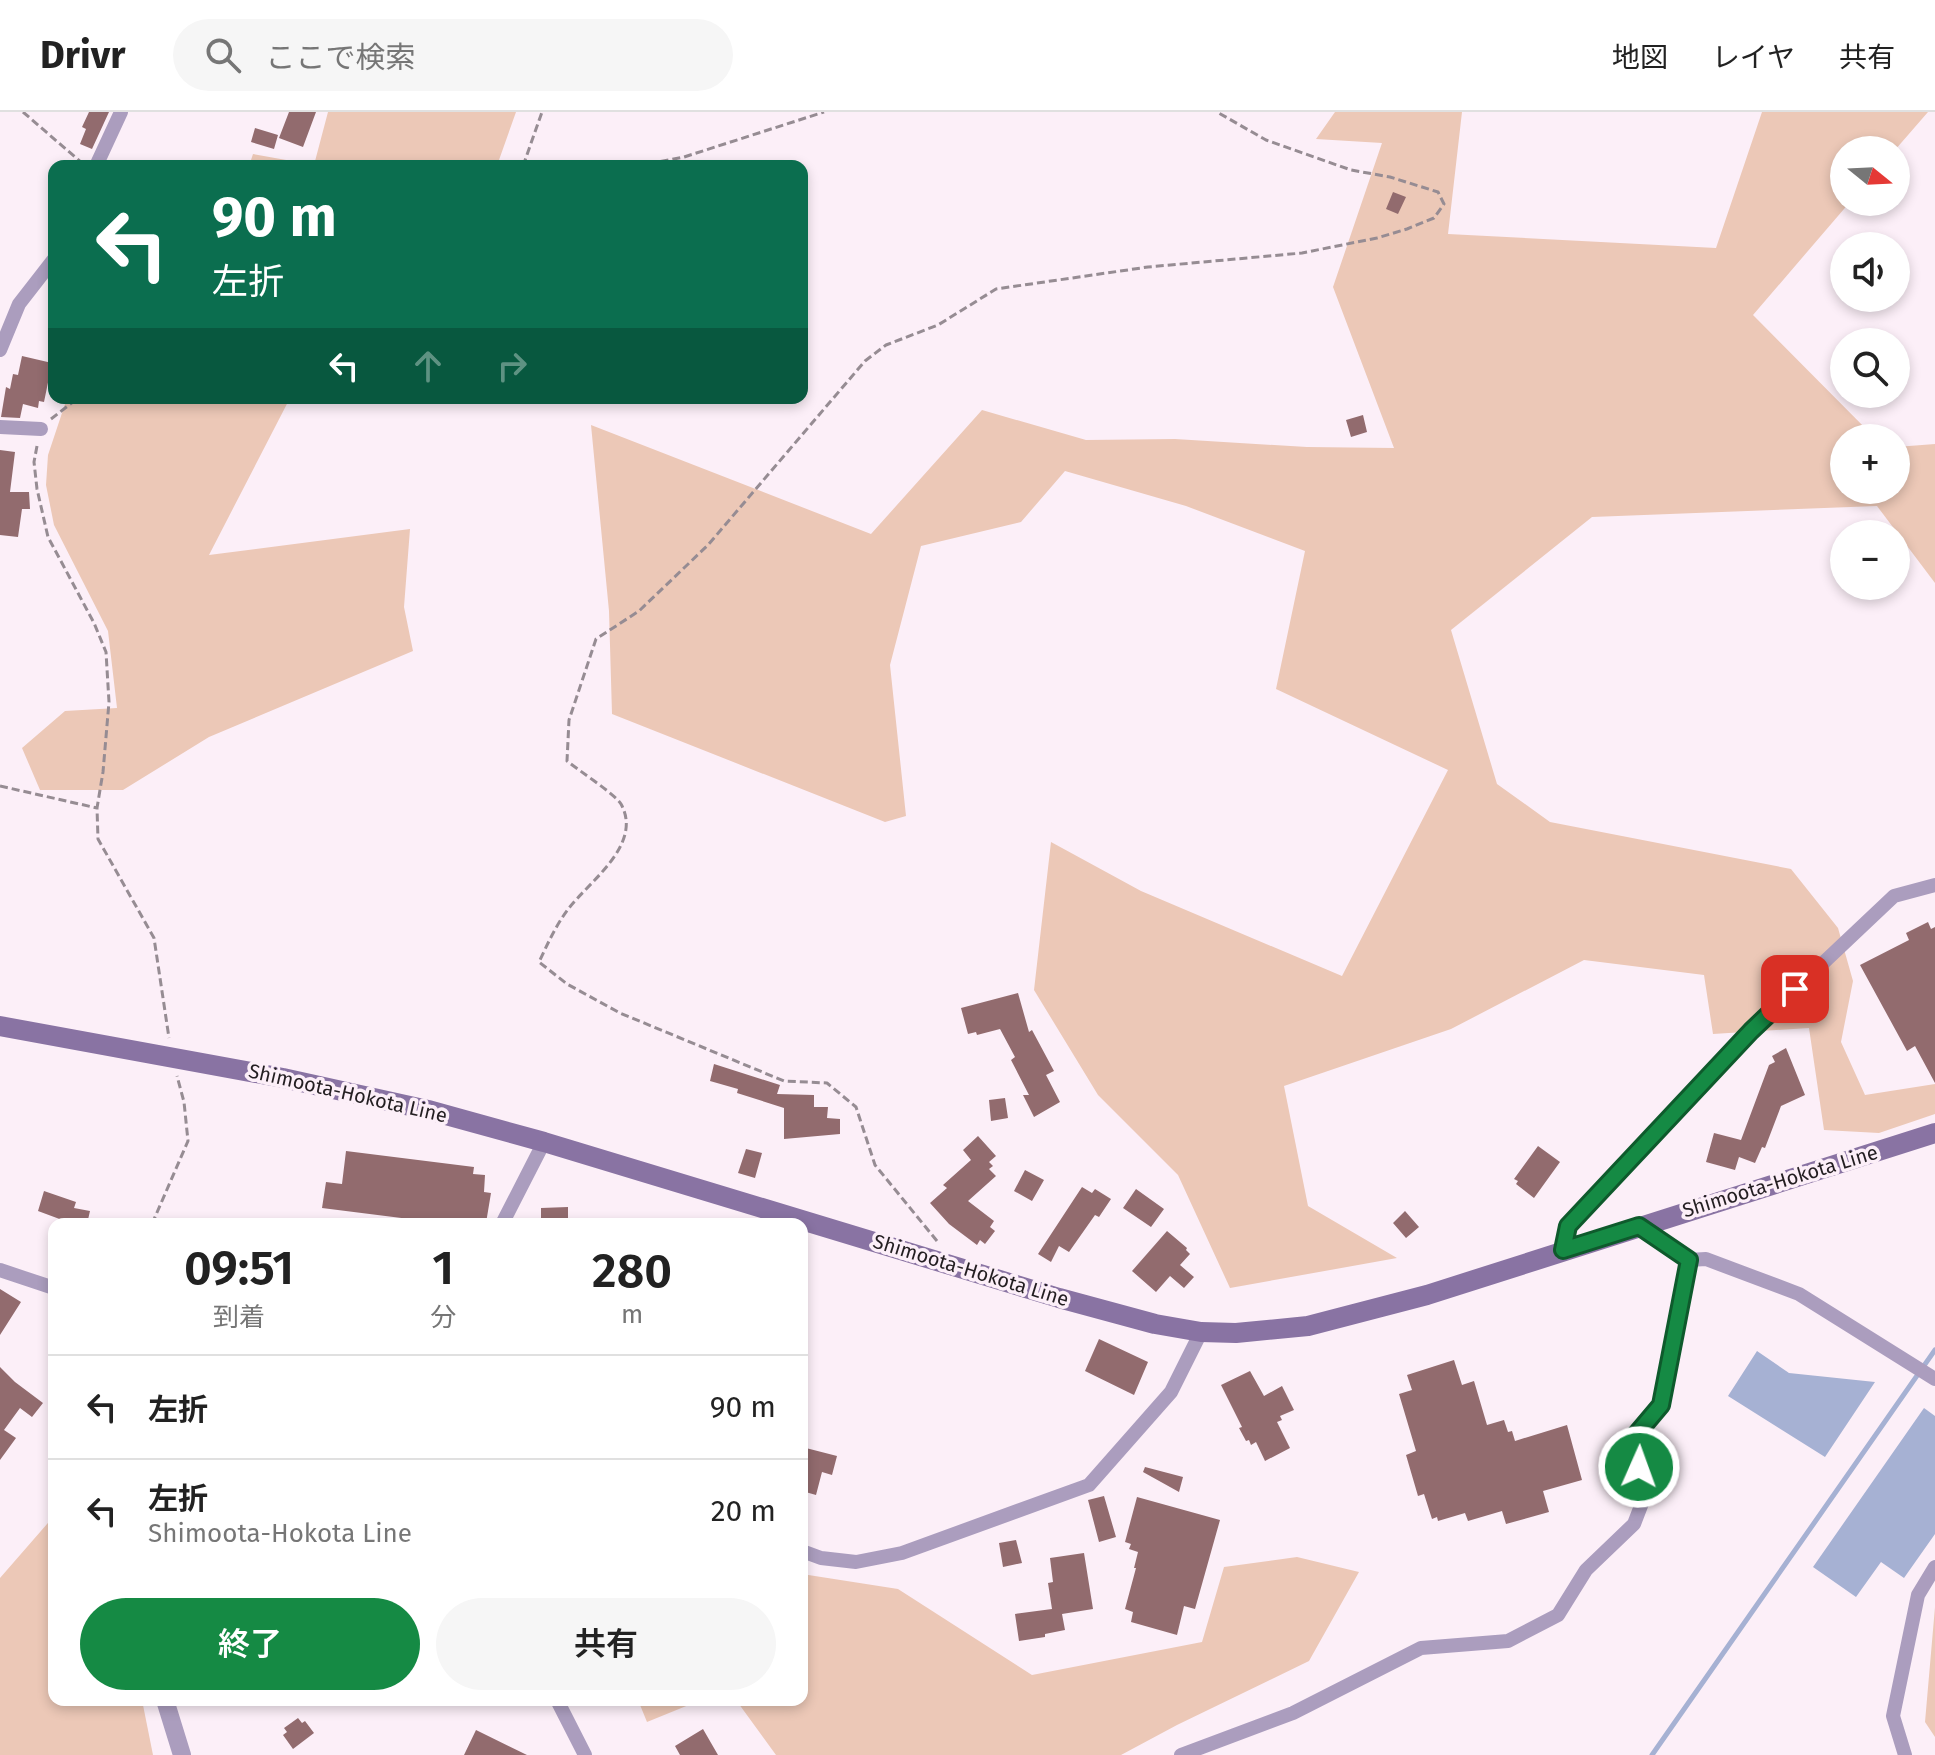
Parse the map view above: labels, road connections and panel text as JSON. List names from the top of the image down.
{
  "streets": {
    "main road": ["Shimoota-Hokota Line"]
  },
  "north": "right",
  "page": {
    "header": "Drivr",
    "search": "ここで検索",
    "nav": ["地図", "レイヤ", "共有"],
    "map_buttons": ["+", "−"],
    "turn": ["90 m", "左折"],
    "eta": [
      "09:51",
      "到着",
      "1",
      "分",
      "280",
      "m"
    ],
    "list": [
      {
        "name": "左折",
        "value": "90 m"
      },
      {
        "name": "左折",
        "note": "Shimoota-Hokota Line",
        "value": "20 m"
      }
    ],
    "buttons": ["終了", "共有"]
  }
}
